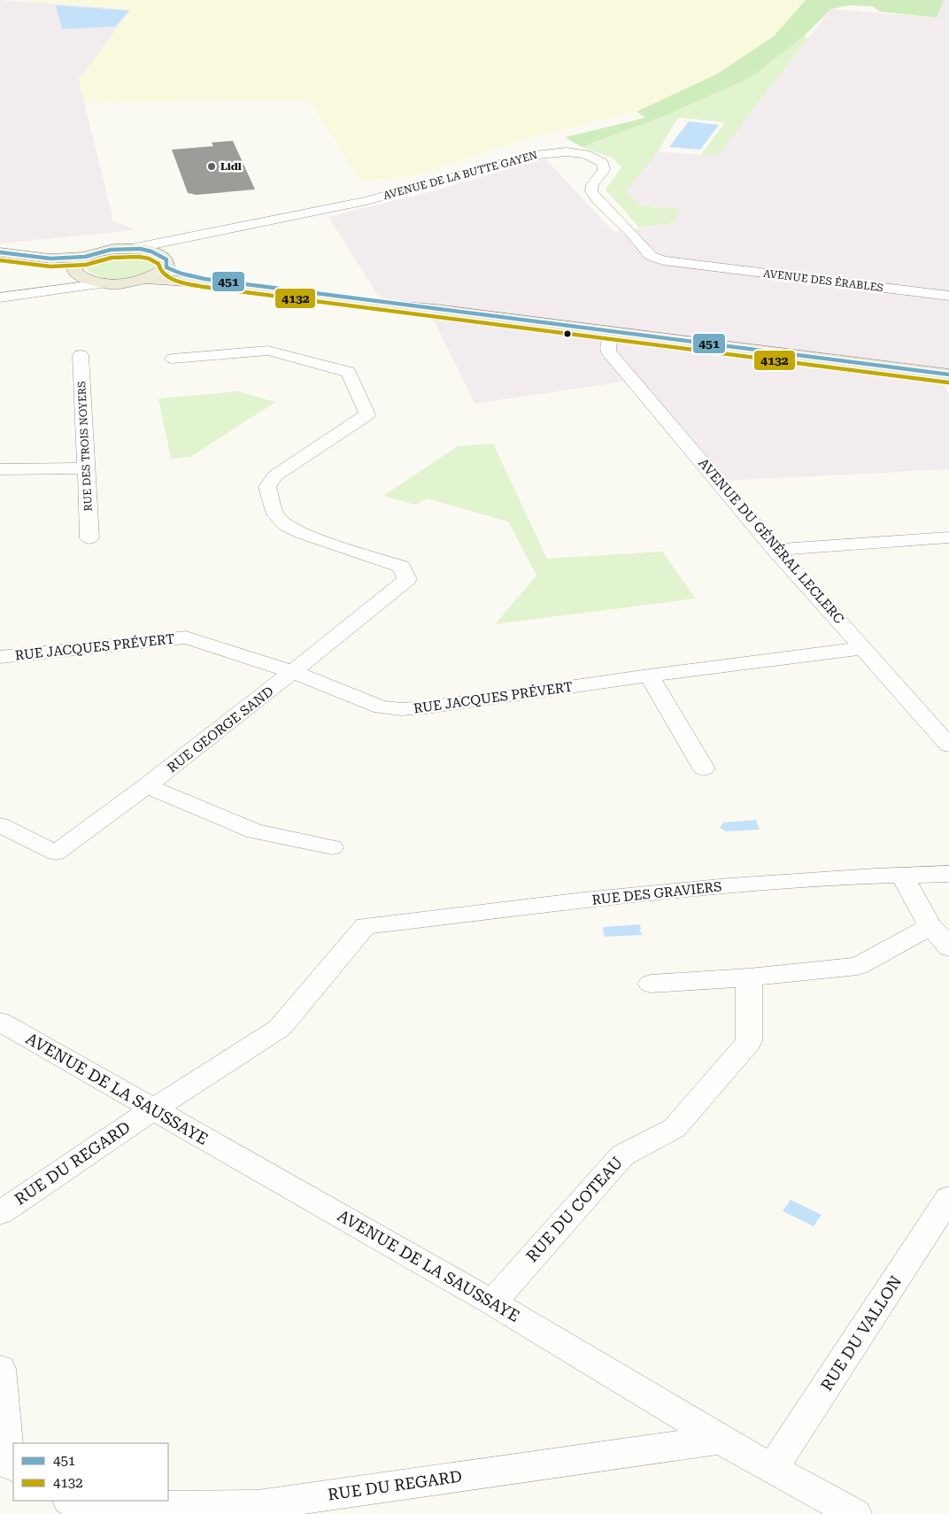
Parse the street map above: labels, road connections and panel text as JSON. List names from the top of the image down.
{
  "streets": {
    "street": [
      "AVENUE DE LA BUTTE GAYEN",
      "AVENUE DES ÉRABLES",
      "RUE DES TROIS NOYERS",
      "AVENUE DU GÉNÉRAL LECLERC",
      "RUE JACQUES PRÉVERT",
      "RUE GEORGE SAND",
      "RUE DES GRAVIERS",
      "AVENUE DE LA SAUSSAYE",
      "RUE DU REGARD",
      "RUE DU COTEAU",
      "RUE DU VALLON"
    ]
  },
  "crossings": [
    ["AVENUE DE LA BUTTE GAYEN", "AVENUE DES ÉRABLES"],
    ["AVENUE DU GÉNÉRAL LECLERC", "RUE JACQUES PRÉVERT"],
    ["RUE JACQUES PRÉVERT", "RUE GEORGE SAND"],
    ["RUE DES GRAVIERS", "RUE DU REGARD"],
    ["AVENUE DE LA SAUSSAYE", "RUE DU REGARD"],
    ["AVENUE DE LA SAUSSAYE", "RUE DU COTEAU"],
    ["AVENUE DE LA SAUSSAYE", "RUE DU VALLON"]
  ],
  "places": ["Lidl"],
  "lines": ["transit line 451", "transit line 4132"],
  "legend": ["451", "4132"]
}
